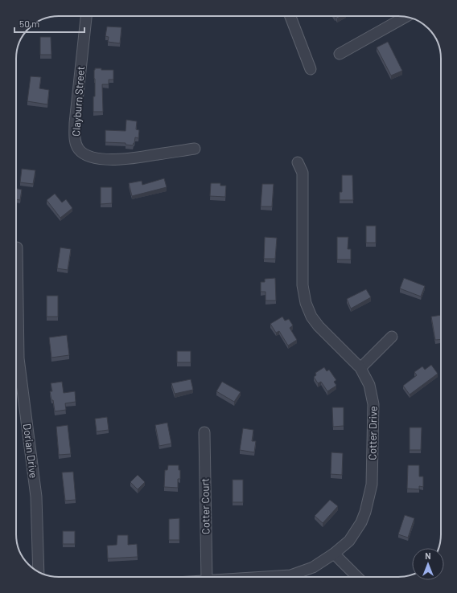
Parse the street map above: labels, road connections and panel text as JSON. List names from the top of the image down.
{
  "streets": {
    "street": [
      "Clayburn Street",
      "Cotter Drive",
      "Dorian Drive",
      "Cotter Court"
    ]
  },
  "scale_bar": "50 m",
  "north": "top"
}
